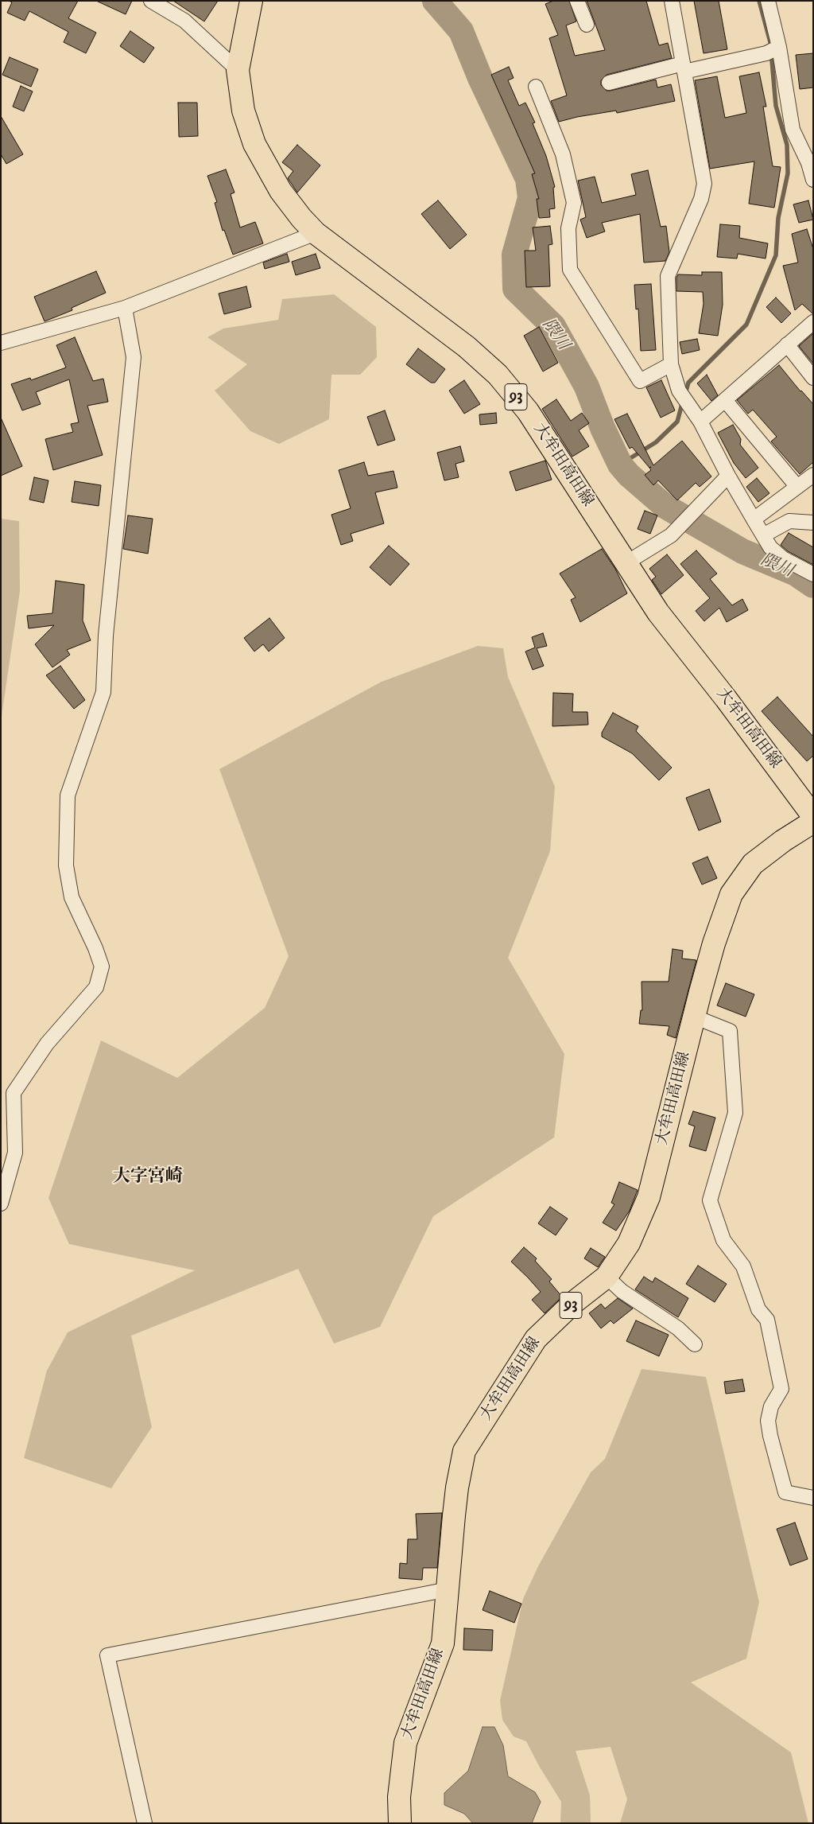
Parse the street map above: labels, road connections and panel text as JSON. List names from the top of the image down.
{
  "streets": {
    "main road": ["93", "大牟田高田線"]
  },
  "districts": ["大字宮崎"],
  "water": ["隈川"]
}
